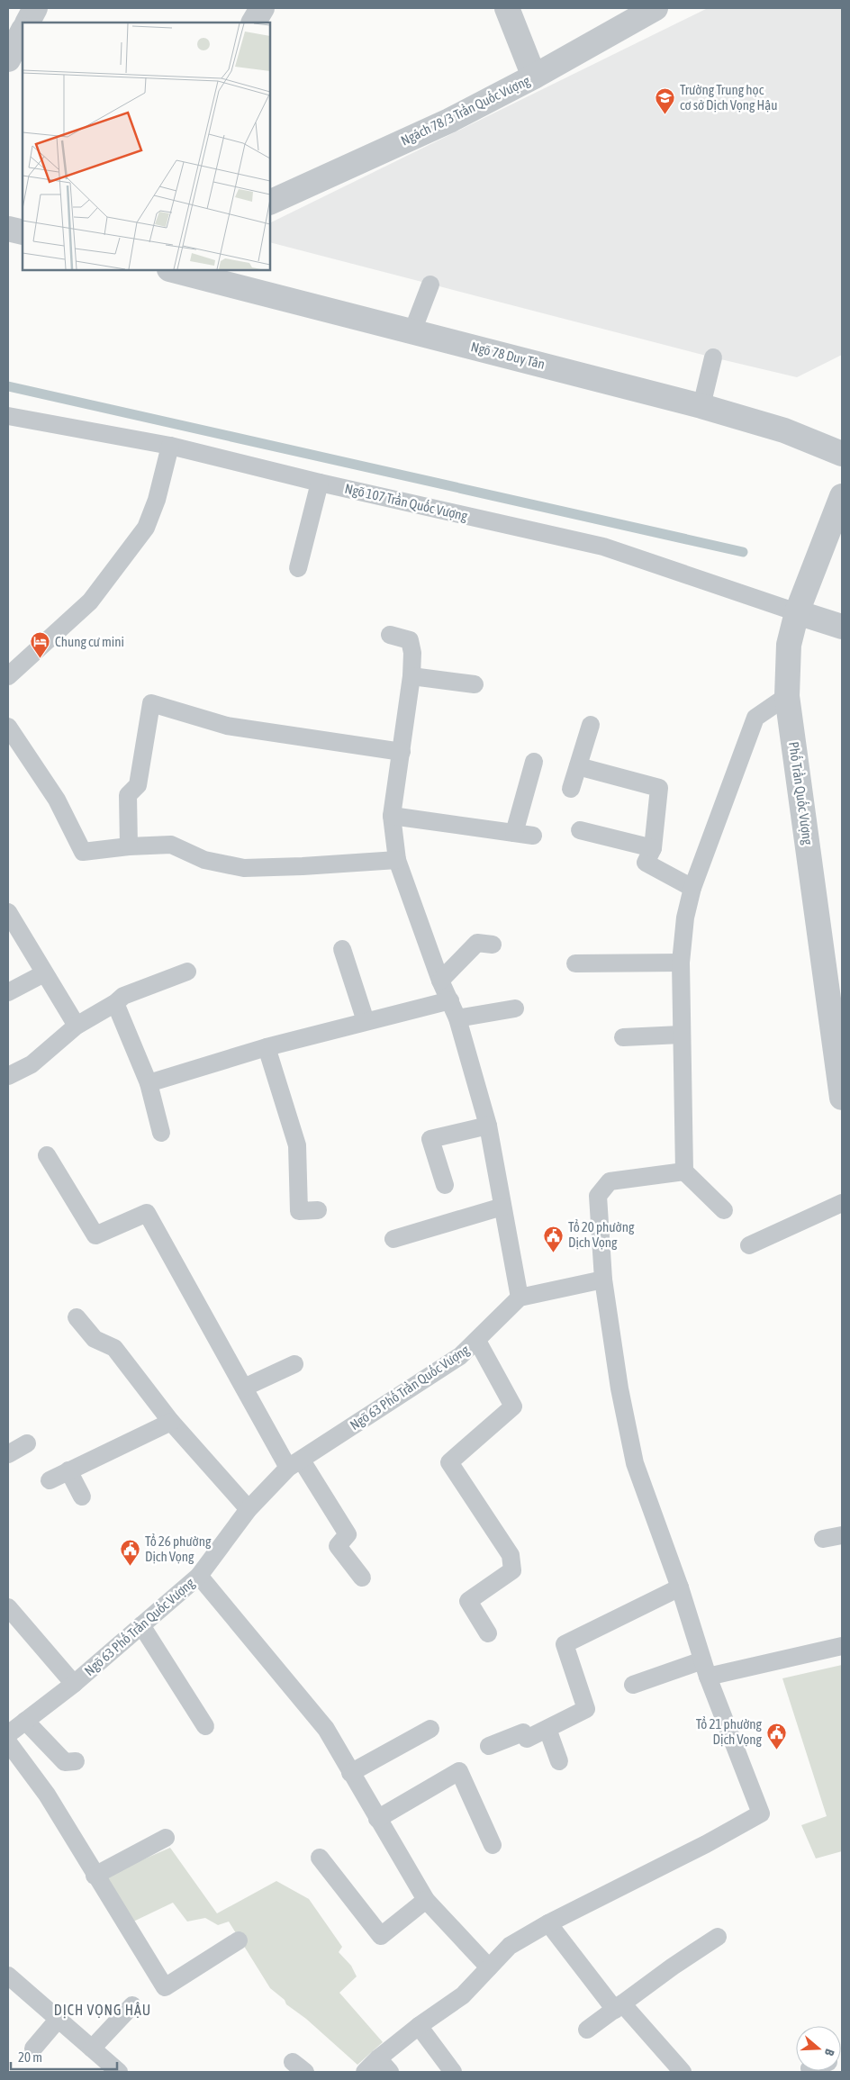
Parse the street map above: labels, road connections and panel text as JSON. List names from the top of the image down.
{
  "streets": {
    "street": ["Ngách 78/3 Trần Quốc Vượng", "Ngõ 78 Duy Tân", "Phố Trần Quốc Vượng"],
    "lane": ["Ngõ 107 Trần Quốc Vượng", "Ngõ 63 Phố Trần Quốc Vượng"]
  },
  "crossings": [
    ["Ngõ 107 Trần Quốc Vượng", "Phố Trần Quốc Vượng"]
  ],
  "districts": ["DỊCH VỌNG HẬU"],
  "places": {
    "school or university": ["Trường Trung học cơ sở Dịch Vọng Hậu"],
    "hotel": ["Chung cư mini"],
    "public building": ["Tổ 20 phường Dịch Vọng", "Tổ 26 phường Dịch Vọng", "Tổ 21 phường Dịch Vọng"]
  },
  "scale_bar": "20 m",
  "north": "right"
}
